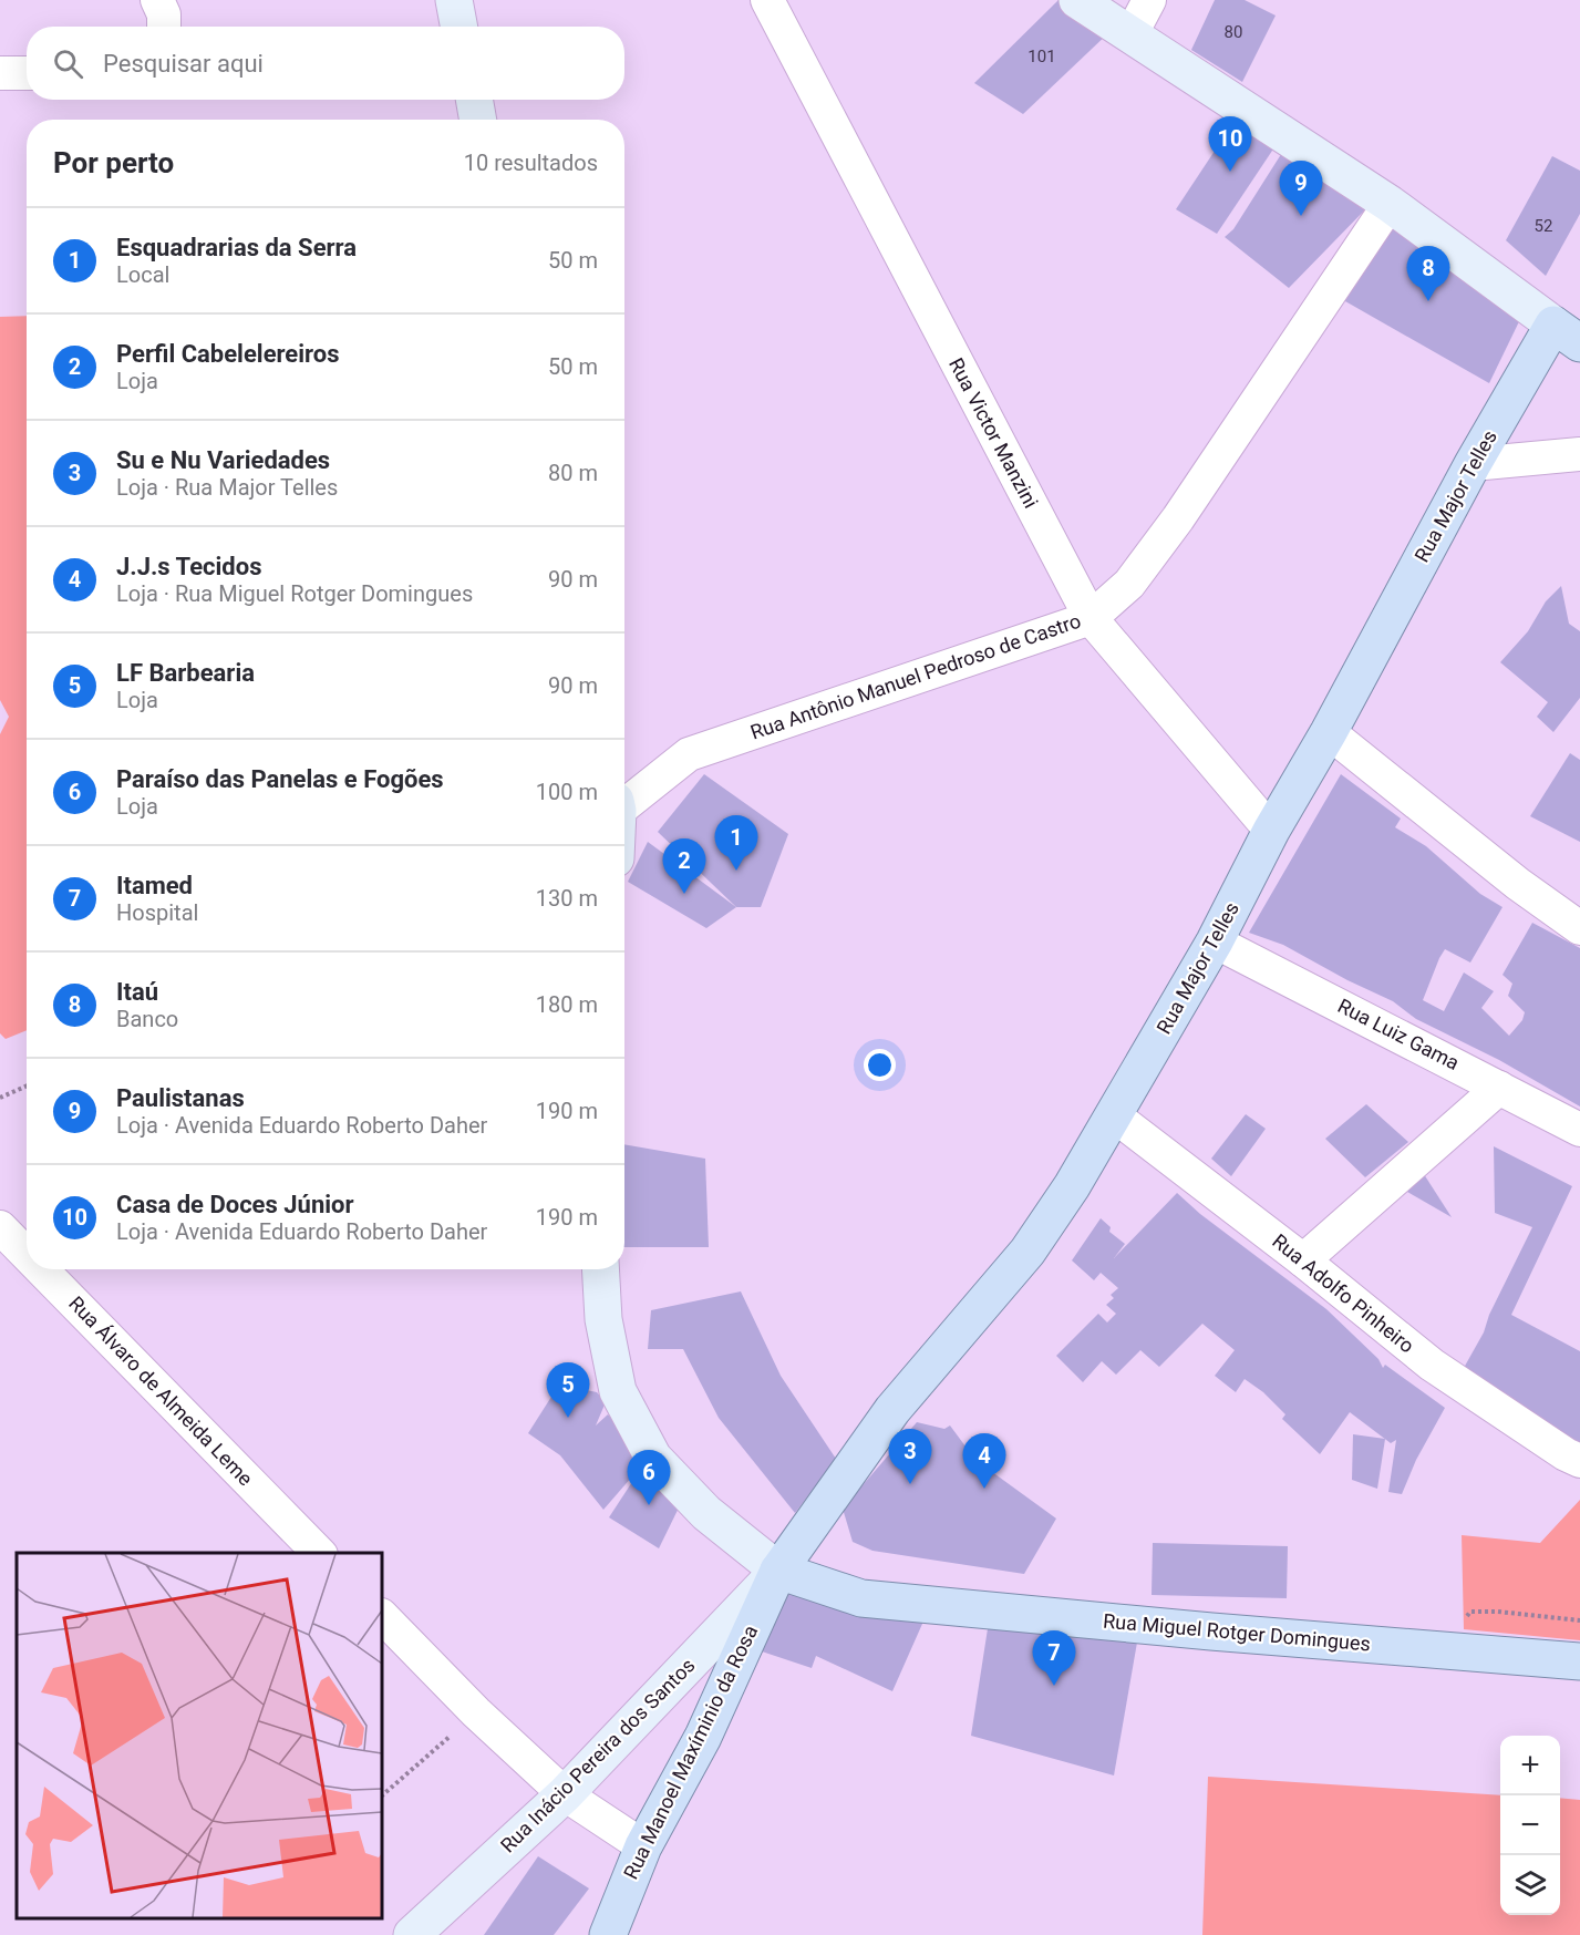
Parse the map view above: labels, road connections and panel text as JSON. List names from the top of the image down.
{
  "streets": {
    "main road": [
      "Rua Major Telles",
      "Rua Miguel Rotger Domingues",
      "Rua Manoel Maxíminio da Rosa",
      "Rua Inácio Pereira dos Santos"
    ],
    "street": [
      "Rua Victor Manzini",
      "Rua Antônio Manuel Pedroso de Castro",
      "Rua Luiz Gama",
      "Rua Adolfo Pinheiro",
      "Rua Álvaro de Almeida Leme"
    ]
  },
  "crossings": [
    ["Rua Victor Manzini", "Rua Major Telles"],
    ["Rua Victor Manzini", "Rua Antônio Manuel Pedroso de Castro"],
    ["Rua Major Telles", "Rua Luiz Gama"],
    ["Rua Major Telles", "Rua Adolfo Pinheiro"],
    ["Rua Major Telles", "Rua Miguel Rotger Domingues"],
    ["Rua Major Telles", "Rua Manoel Maxíminio da Rosa"],
    ["Rua Major Telles", "Rua Inácio Pereira dos Santos"],
    ["Rua Miguel Rotger Domingues", "Rua Manoel Maxíminio da Rosa"],
    ["Rua Miguel Rotger Domingues", "Rua Inácio Pereira dos Santos"],
    ["Rua Manoel Maxíminio da Rosa", "Rua Inácio Pereira dos Santos"]
  ],
  "house_numbers": ["80", "101", "52"],
  "page": {
    "search": "Pesquisar aqui",
    "pins": [
      "10",
      "9",
      "8",
      "1",
      "2",
      "5",
      "3",
      "4",
      "6",
      "7"
    ],
    "heading": ["Por perto", "10 resultados"],
    "list": [
      {
        "mark": "1",
        "name": "Esquadrarias da Serra",
        "note": "Local",
        "value": "50 m"
      },
      {
        "mark": "2",
        "name": "Perfil Cabelelereiros",
        "note": "Loja",
        "value": "50 m"
      },
      {
        "mark": "3",
        "name": "Su e Nu Variedades",
        "note": "Loja · Rua Major Telles",
        "value": "80 m"
      },
      {
        "mark": "4",
        "name": "J.J.s Tecidos",
        "note": "Loja · Rua Miguel Rotger Domingues",
        "value": "90 m"
      },
      {
        "mark": "5",
        "name": "LF Barbearia",
        "note": "Loja",
        "value": "90 m"
      },
      {
        "mark": "6",
        "name": "Paraíso das Panelas e Fogões",
        "note": "Loja",
        "value": "100 m"
      },
      {
        "mark": "7",
        "name": "Itamed",
        "note": "Hospital",
        "value": "130 m"
      },
      {
        "mark": "8",
        "name": "Itaú",
        "note": "Banco",
        "value": "180 m"
      },
      {
        "mark": "9",
        "name": "Paulistanas",
        "note": "Loja · Avenida Eduardo Roberto Daher",
        "value": "190 m"
      },
      {
        "mark": "10",
        "name": "Casa de Doces Júnior",
        "note": "Loja · Avenida Eduardo Roberto Daher",
        "value": "190 m"
      }
    ],
    "map_buttons": ["+", "−"]
  }
}
